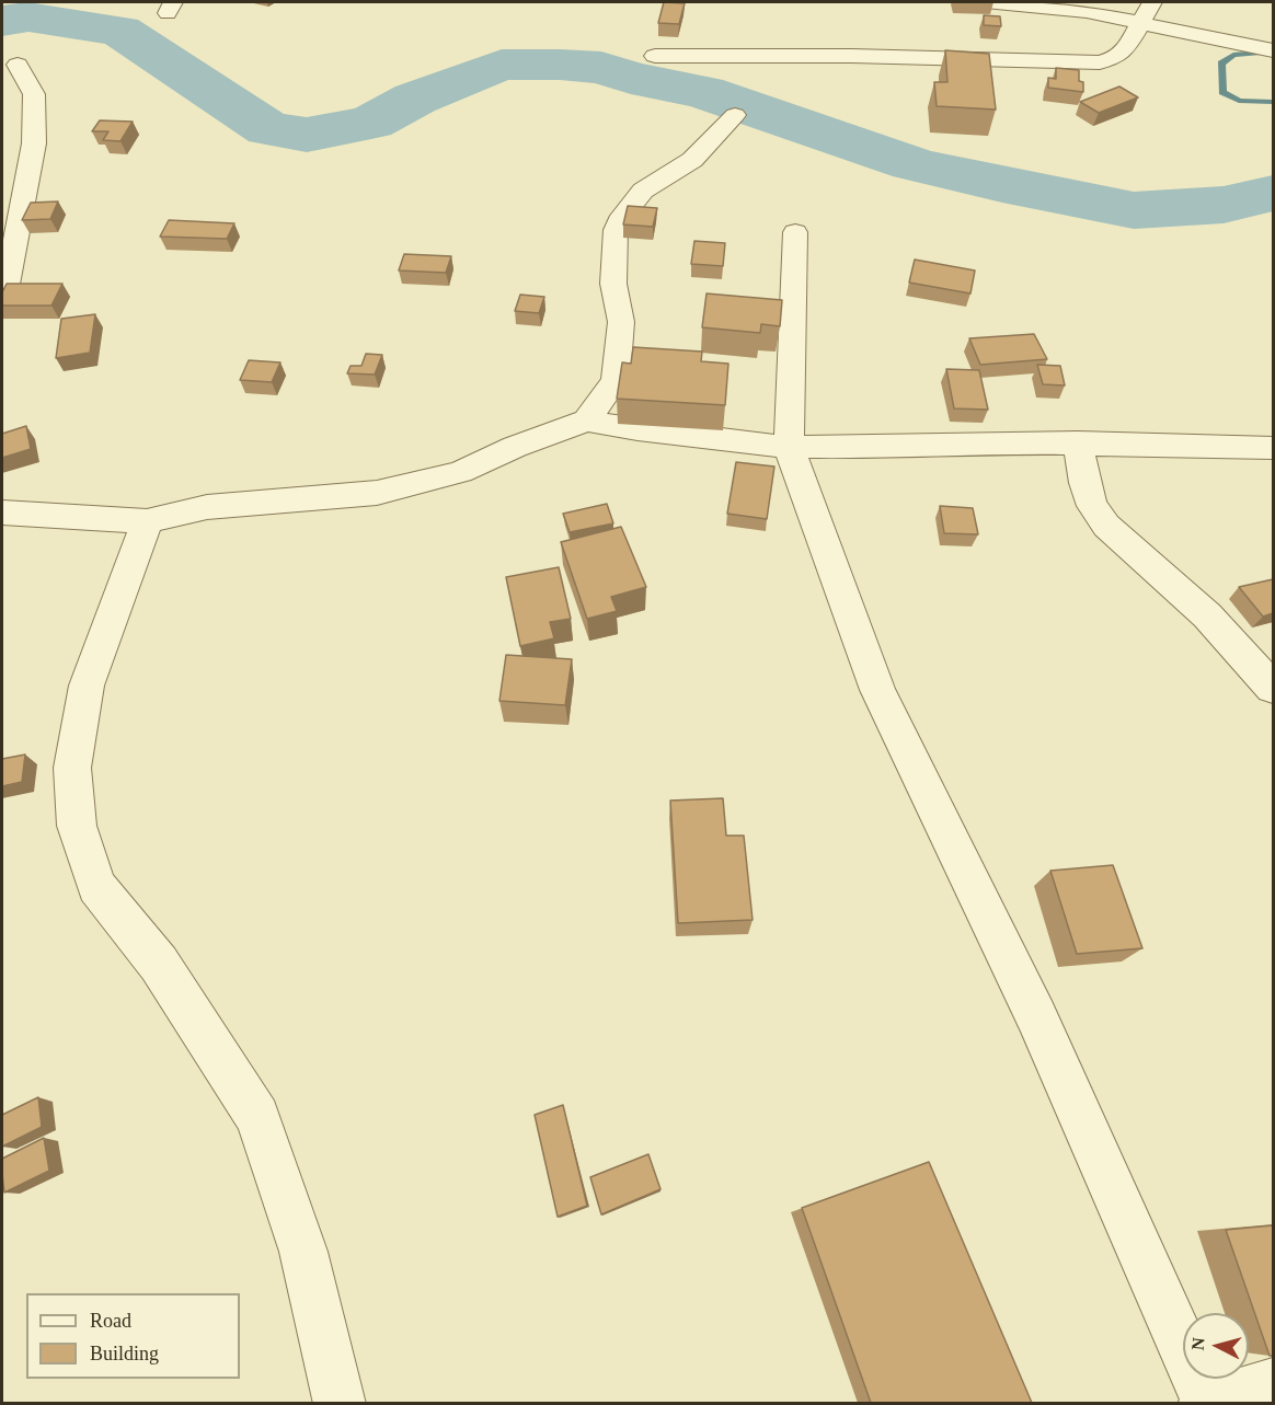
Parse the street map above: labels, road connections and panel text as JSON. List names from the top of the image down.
{
  "legend": ["Road", "Building"],
  "north": "left"
}
